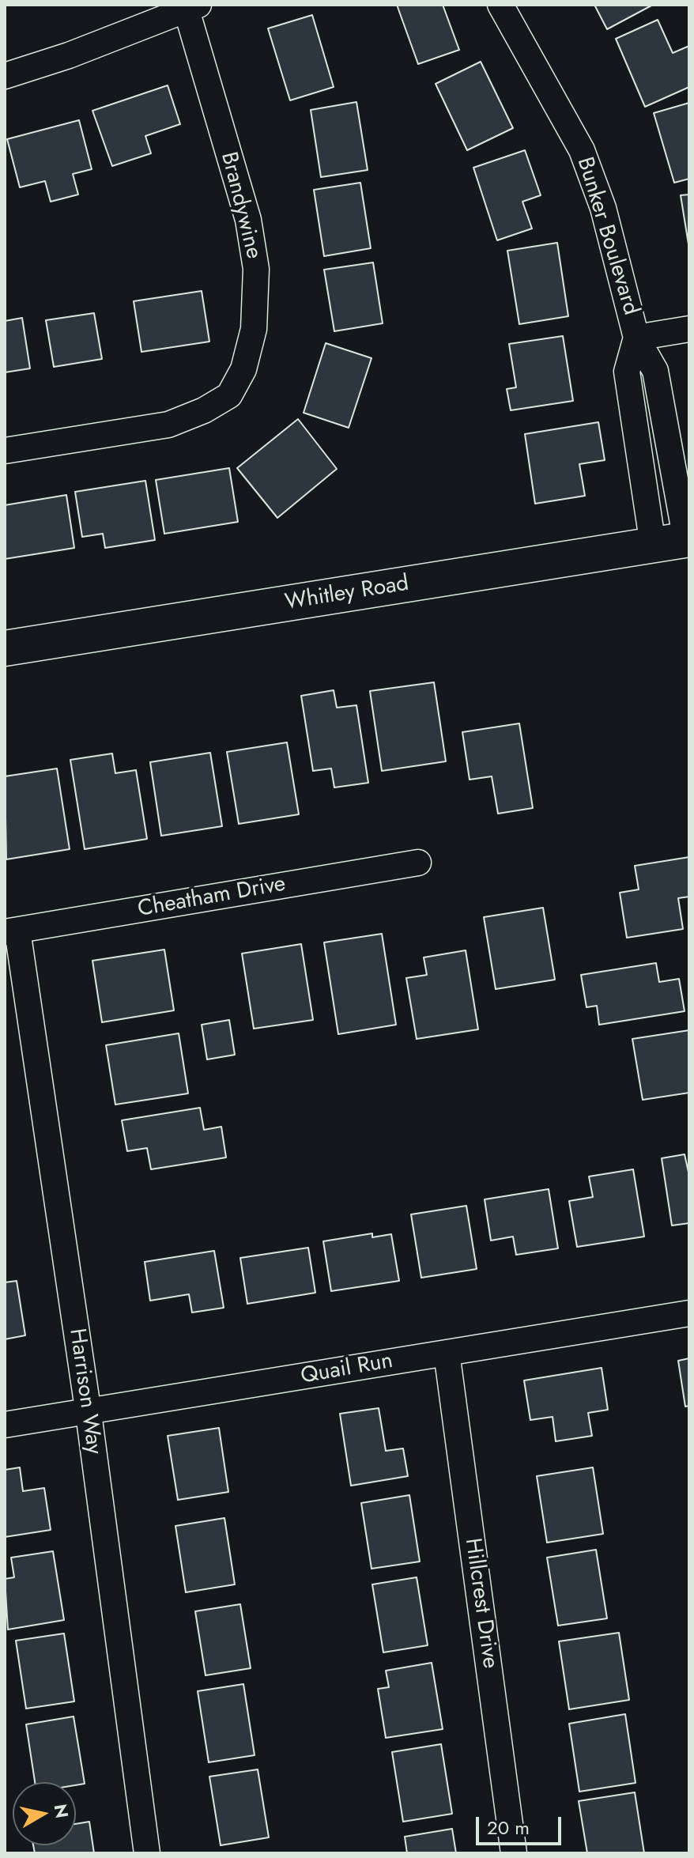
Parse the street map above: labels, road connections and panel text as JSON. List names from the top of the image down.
{
  "streets": {
    "street": [
      "Brandywine",
      "Bunker Boulevard",
      "Whitley Road",
      "Cheatham Drive",
      "Quail Run",
      "Harrison Way",
      "Hillcrest Drive"
    ]
  },
  "crossings": [
    ["Bunker Boulevard", "Whitley Road"],
    ["Cheatham Drive", "Harrison Way"],
    ["Quail Run", "Harrison Way"],
    ["Quail Run", "Hillcrest Drive"]
  ],
  "scale_bar": "20 m",
  "north": "right"
}
